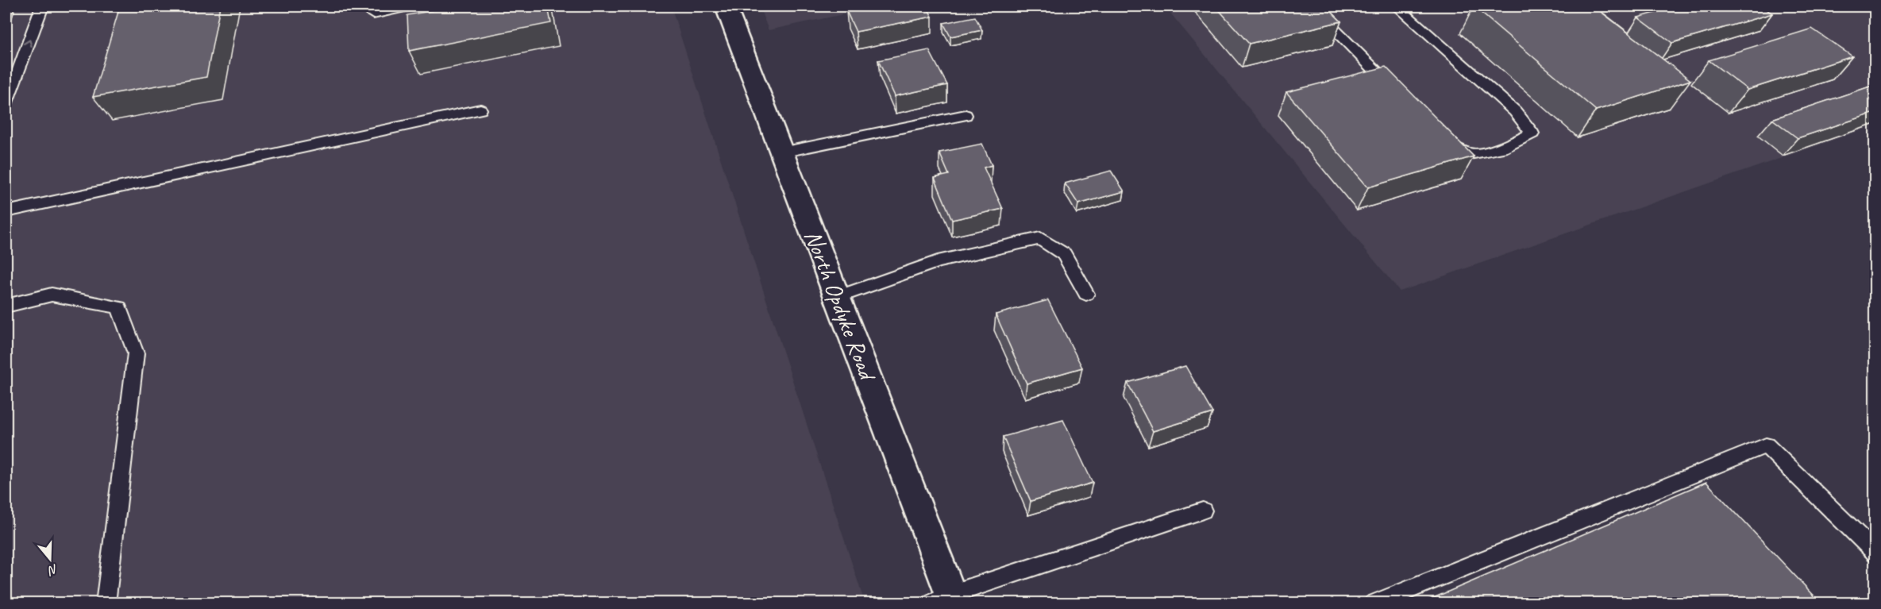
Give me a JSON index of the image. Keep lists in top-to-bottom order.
{
  "streets": {
    "main road": ["North Opdyke Road"]
  },
  "north": "bottom"
}
